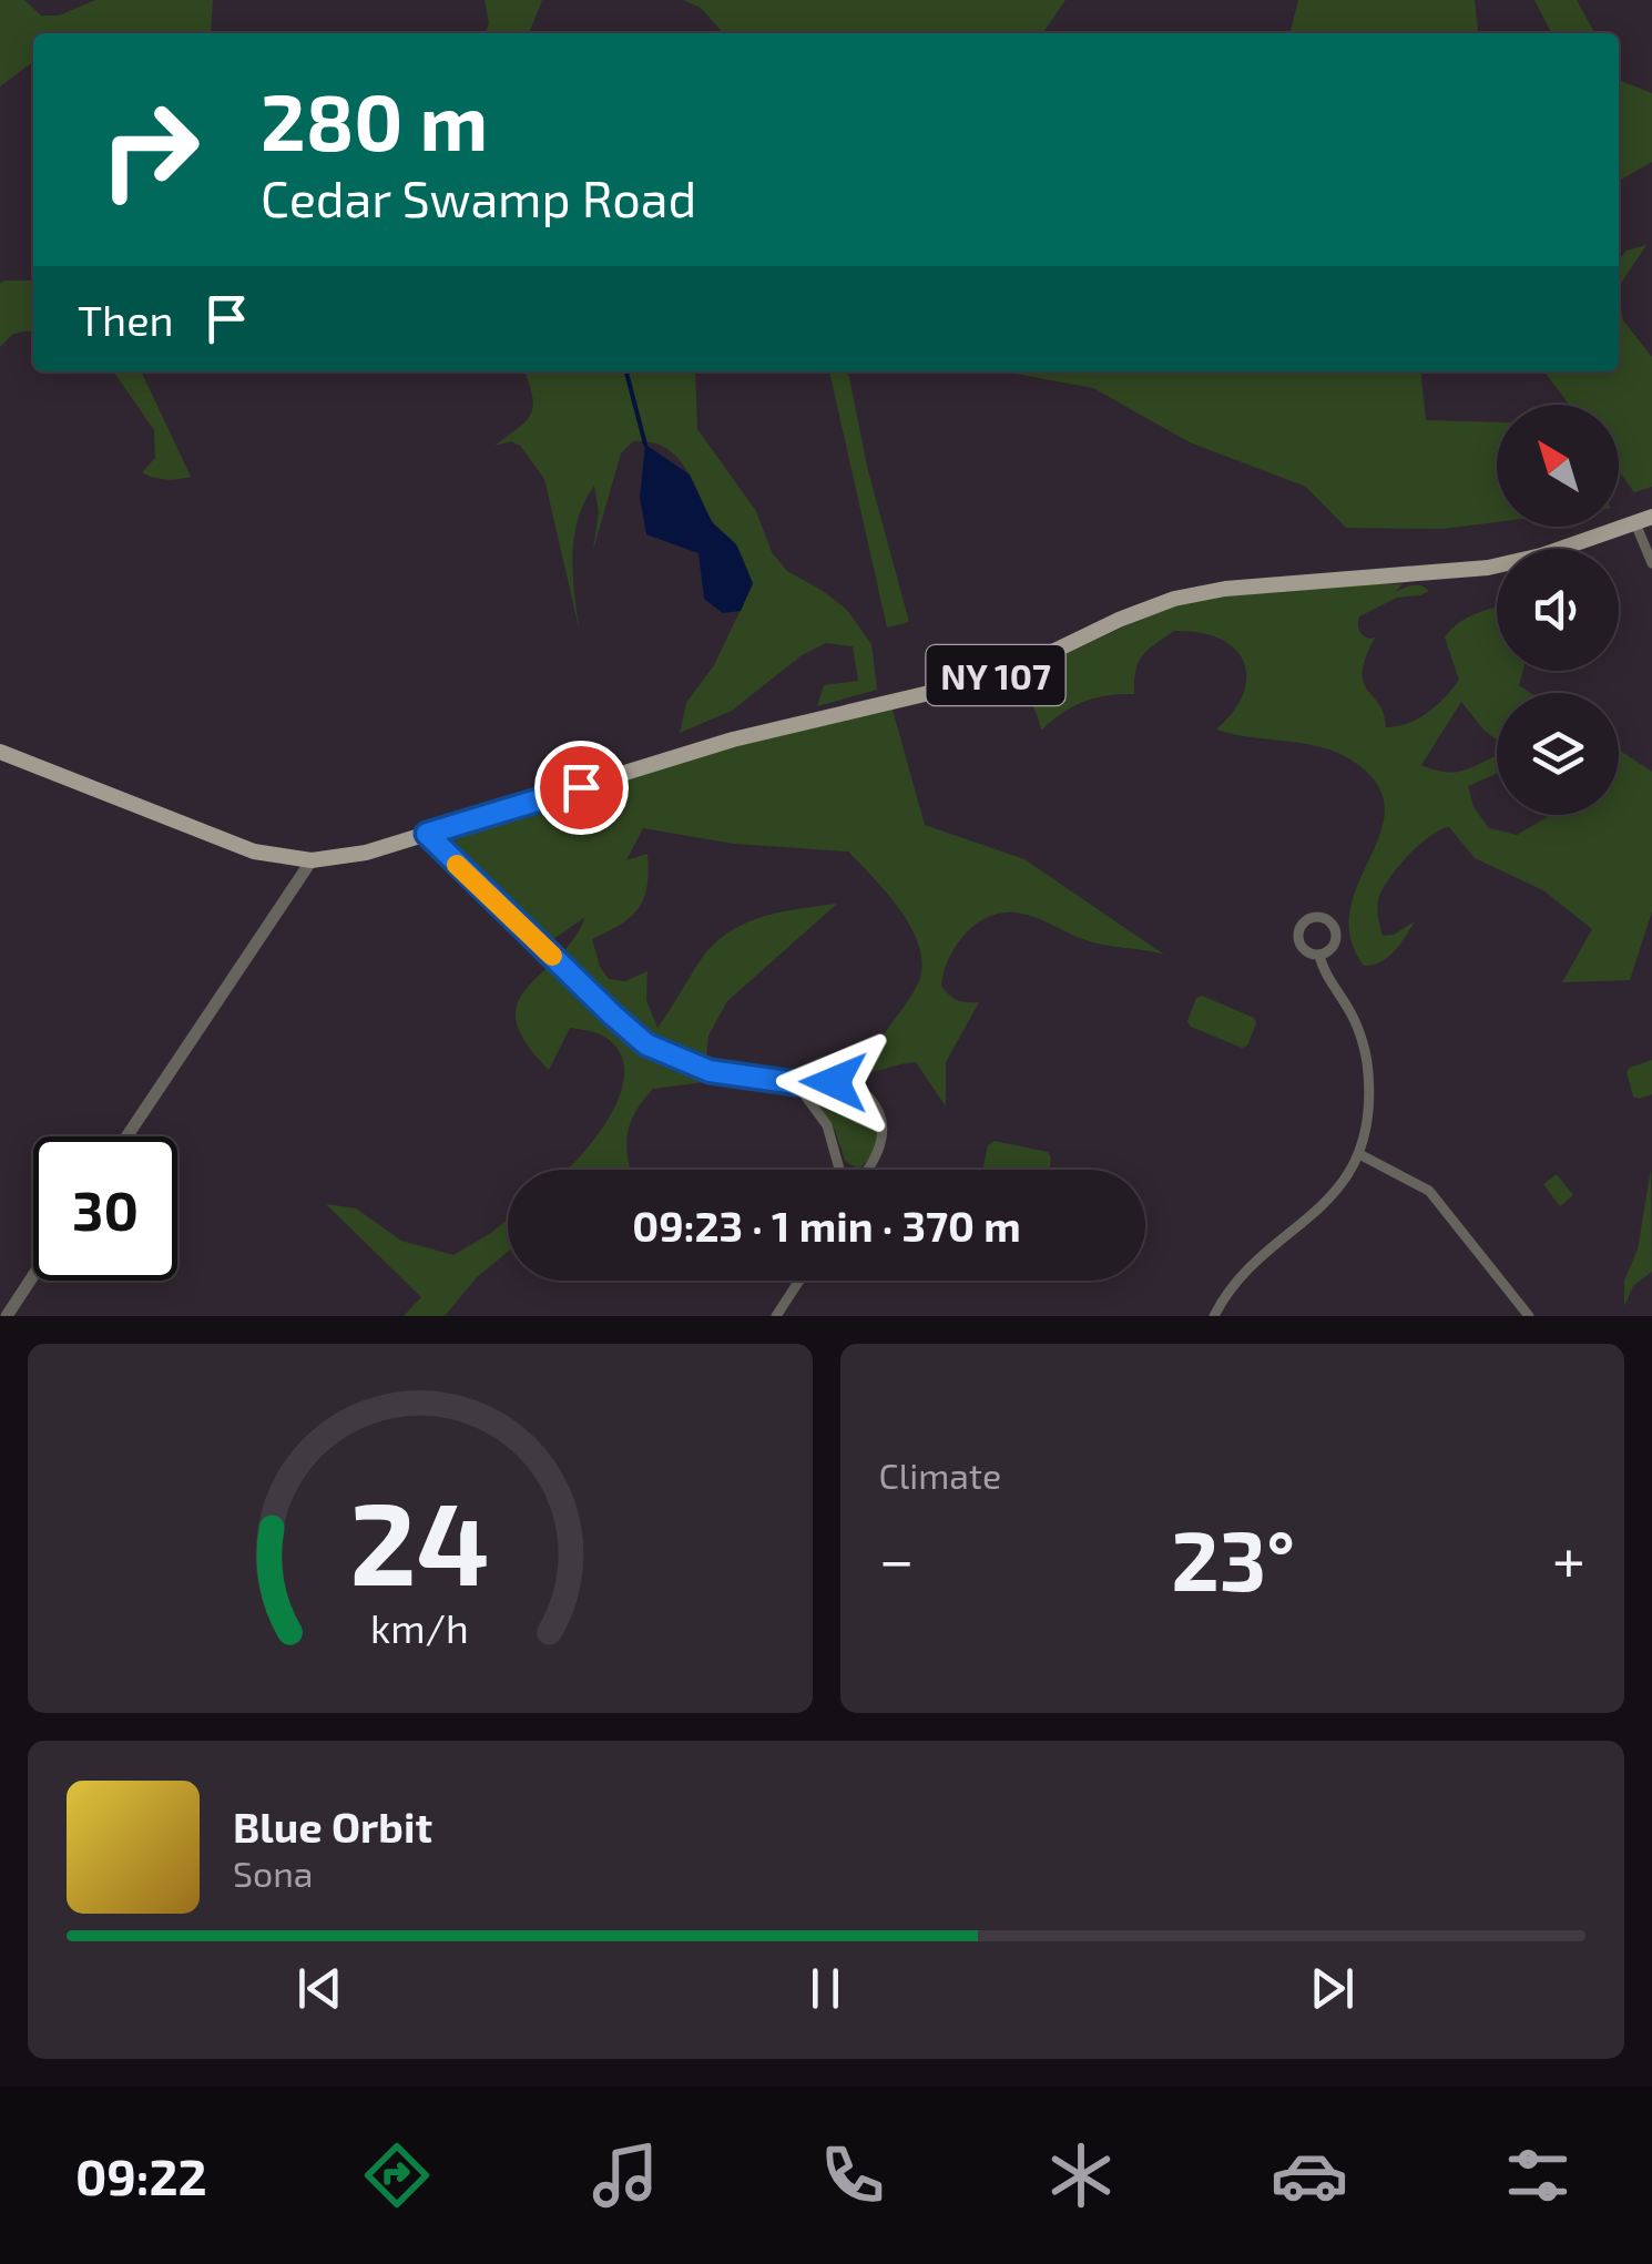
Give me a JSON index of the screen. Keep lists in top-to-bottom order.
{
  "streets": {
    "main road": ["NY 107"]
  },
  "north": "top left",
  "page": {
    "turn": ["280 m", "Cedar Swamp Road"],
    "then": "Then",
    "limit": "30",
    "trip": "09:23 · 1 min · 370 m",
    "tile": "Climate",
    "heat": ["−", "23°", "+"],
    "song": ["Blue Orbit", "Sona"],
    "tabs": "09:22",
    "gauge": ["24", "km/h"]
  }
}
